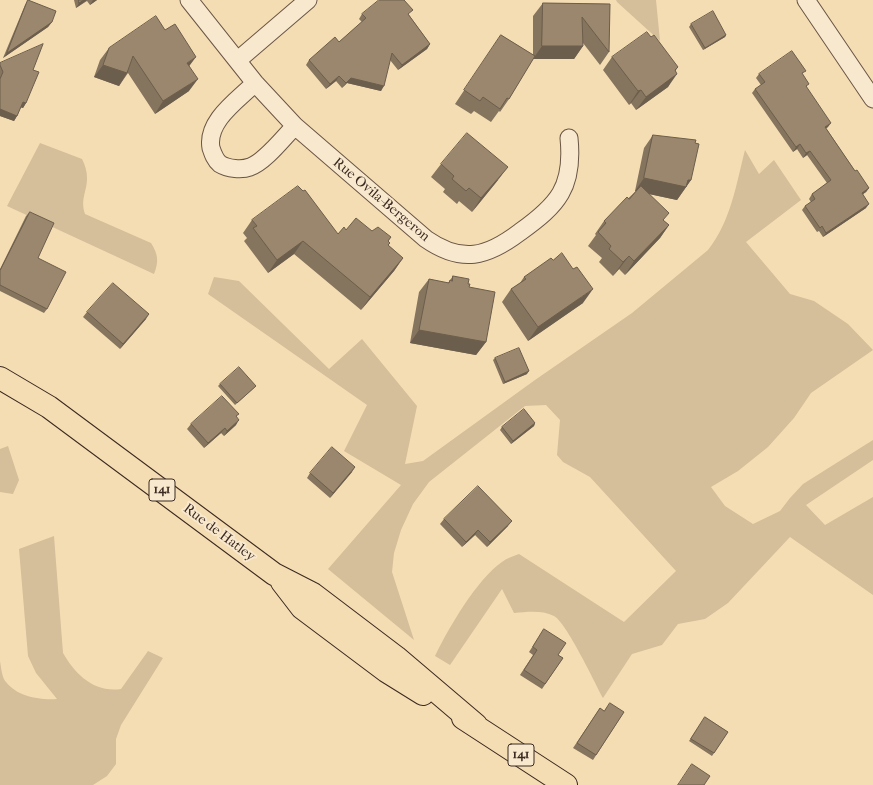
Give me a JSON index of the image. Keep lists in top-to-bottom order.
{
  "streets": {
    "main road": ["141", "Rue de Hatley"],
    "street": ["Rue Ovila-Bergeron"]
  }
}
